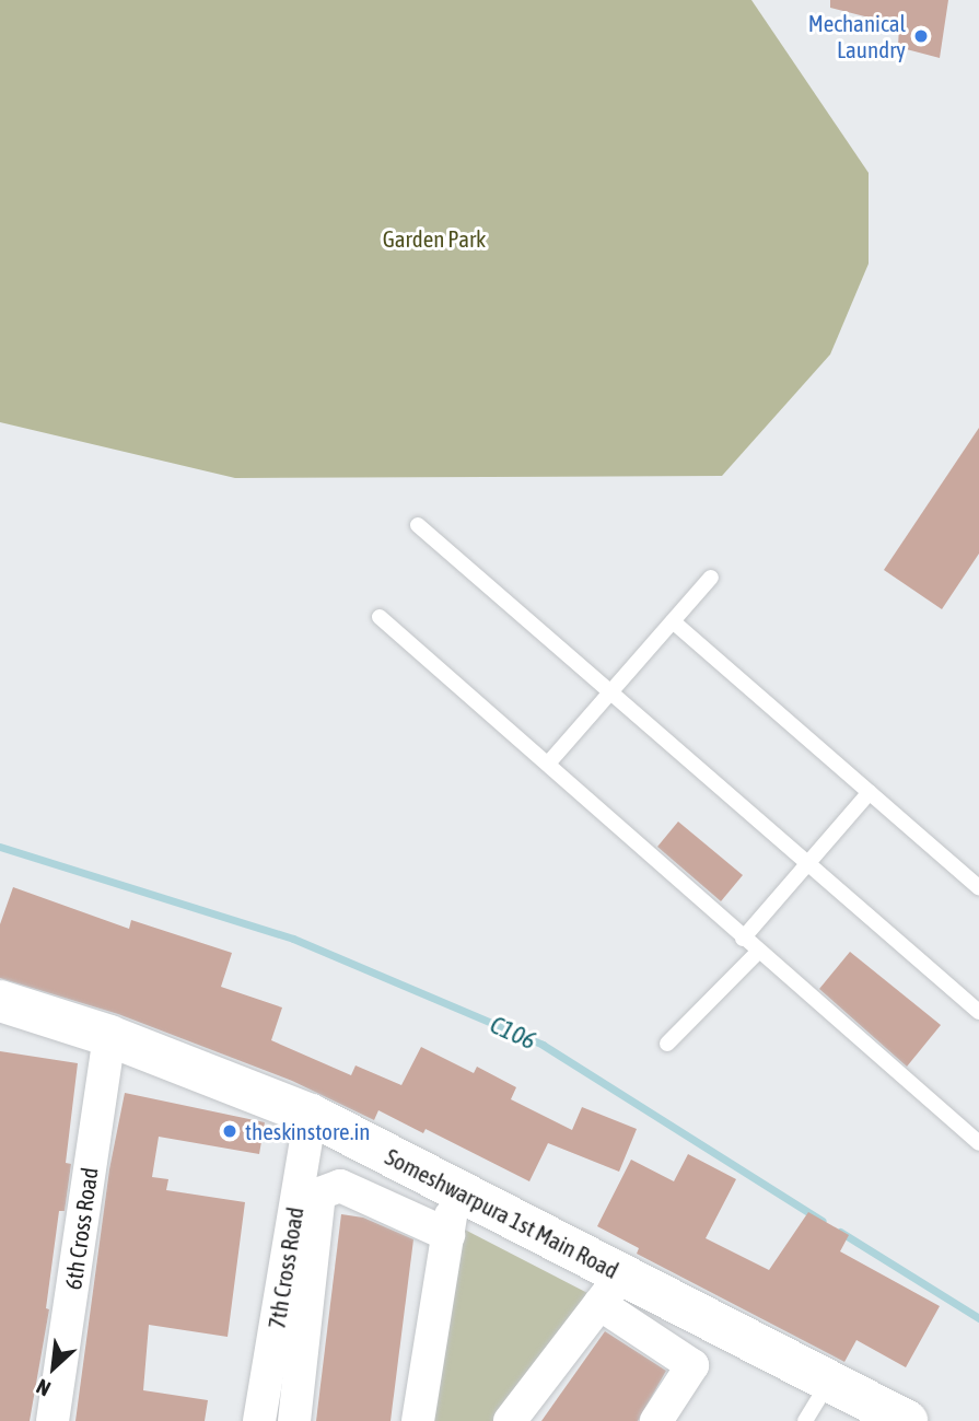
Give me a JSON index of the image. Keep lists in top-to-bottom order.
{
  "streets": {
    "street": ["Someshwarpura 1st Main Road", "6th Cross Road", "7th Cross Road"]
  },
  "crossings": [
    ["Someshwarpura 1st Main Road", "6th Cross Road"],
    ["Someshwarpura 1st Main Road", "7th Cross Road"]
  ],
  "water": ["C106"],
  "parks": ["Garden Park"],
  "places": ["Mechanical Laundry", "theskinstore.in"],
  "north": "bottom left"
}
